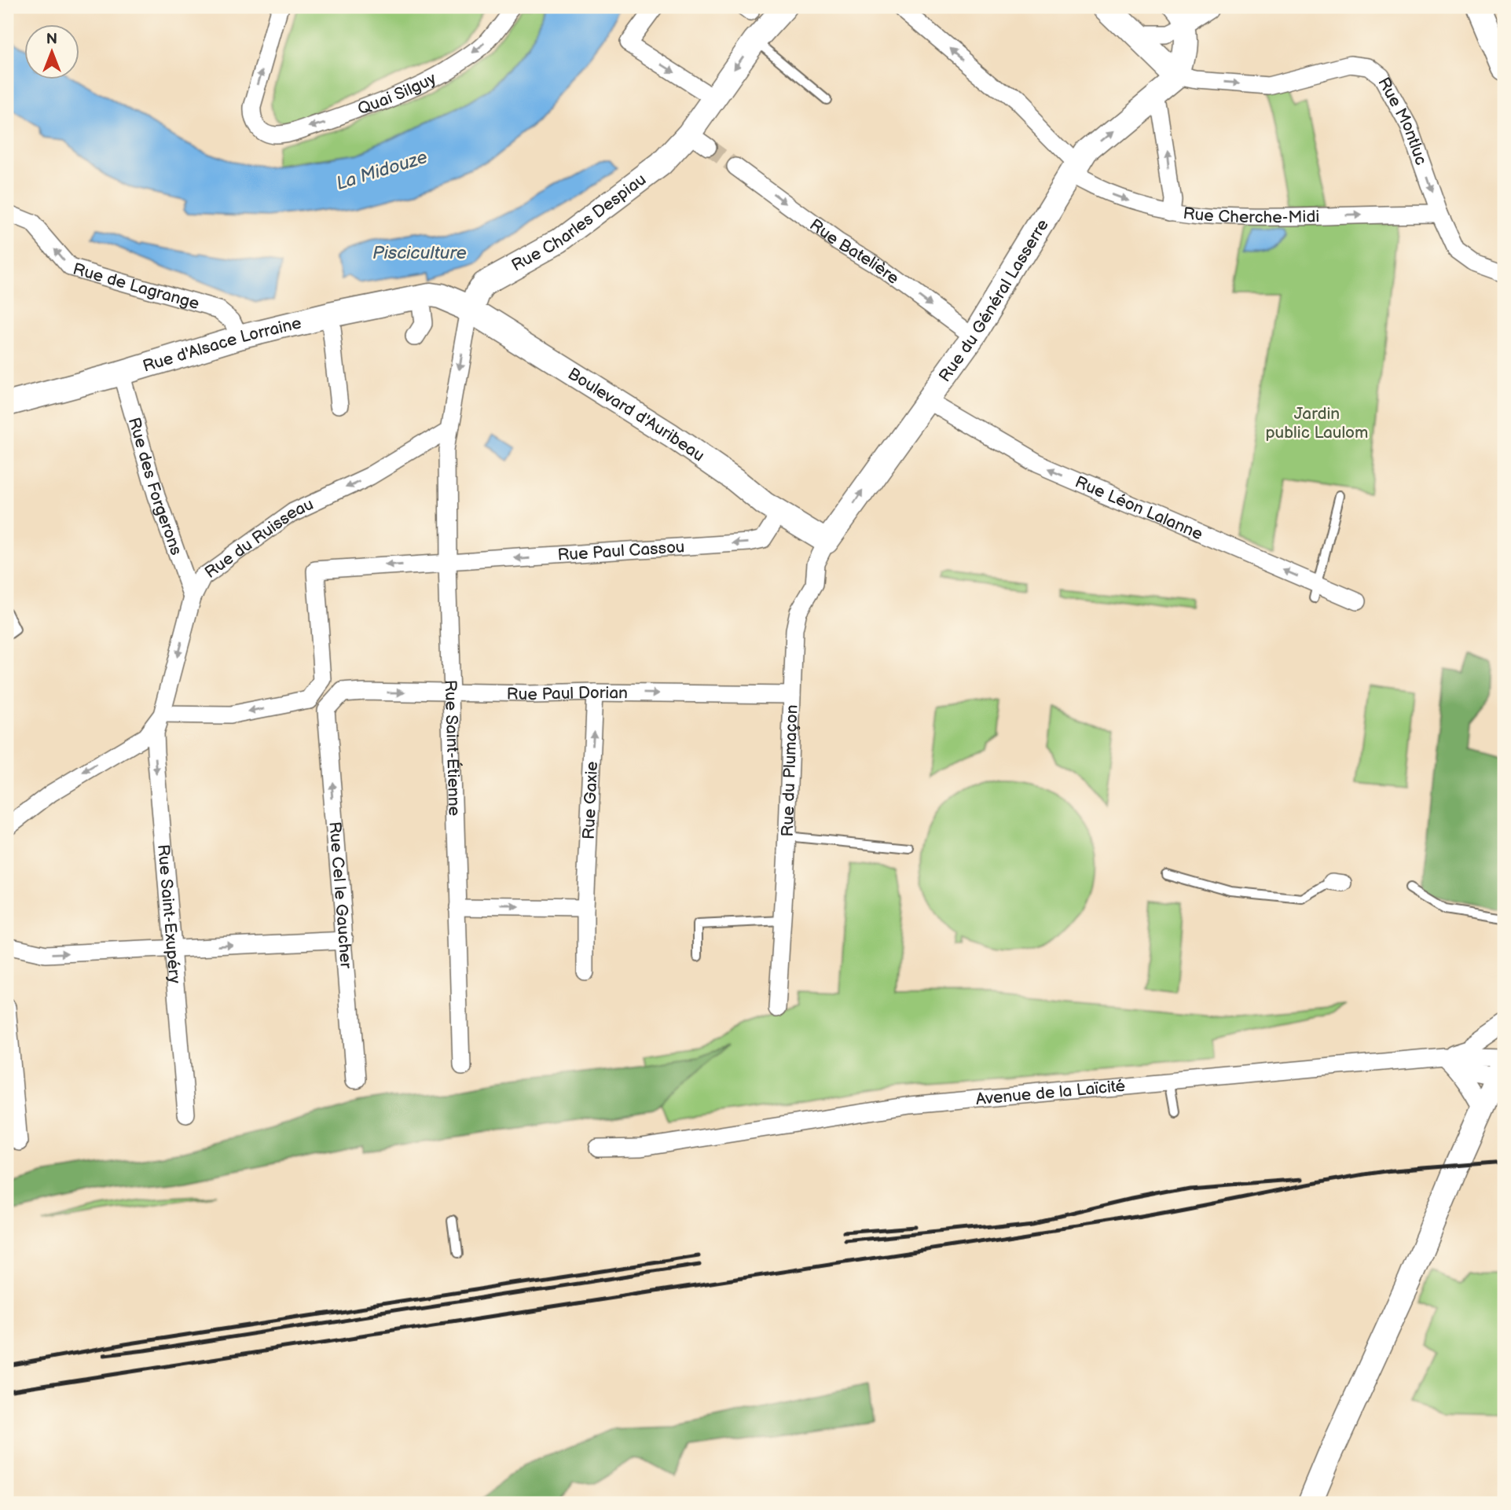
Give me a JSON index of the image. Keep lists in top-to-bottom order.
{
  "streets": {
    "main road": [
      "Rue Charles Despiau",
      "Rue du Général Lasserre",
      "Rue d'Alsace Lorraine",
      "Boulevard d'Auribeau"
    ],
    "street": [
      "Quai Silguy",
      "Rue Montluc",
      "Rue Cherche-Midi",
      "Rue Batelière",
      "Rue de Lagrange",
      "Rue des Forgerons",
      "Rue Léon Lalanne",
      "Rue du Ruisseau",
      "Rue Paul Cassou",
      "Rue Paul Dorian",
      "Rue Saint-Étienne",
      "Rue du Plumaçon",
      "Rue Gaxie",
      "Rue Cel le Gaucher",
      "Rue Saint-Exupéry",
      "Avenue de la Laïcité"
    ]
  },
  "crossings": [
    ["Rue Montluc", "Rue Cherche-Midi"],
    ["Rue Montluc", "Rue du Général Lasserre"],
    ["Rue Cherche-Midi", "Rue du Général Lasserre"],
    ["Rue Charles Despiau", "Boulevard d'Auribeau"],
    ["Rue Batelière", "Rue du Général Lasserre"],
    ["Rue de Lagrange", "Rue d'Alsace Lorraine"],
    ["Rue du Général Lasserre", "Boulevard d'Auribeau"],
    ["Rue du Général Lasserre", "Rue Léon Lalanne"],
    ["Rue du Général Lasserre", "Rue du Plumaçon"],
    ["Rue d'Alsace Lorraine", "Boulevard d'Auribeau"],
    ["Rue d'Alsace Lorraine", "Rue des Forgerons"],
    ["Boulevard d'Auribeau", "Rue Paul Cassou"],
    ["Boulevard d'Auribeau", "Rue du Plumaçon"],
    ["Rue des Forgerons", "Rue du Ruisseau"],
    ["Rue du Ruisseau", "Rue Saint-Étienne"],
    ["Rue du Ruisseau", "Rue Saint-Exupéry"],
    ["Rue Paul Cassou", "Rue Saint-Étienne"],
    ["Rue Paul Dorian", "Rue Saint-Étienne"],
    ["Rue Paul Dorian", "Rue du Plumaçon"],
    ["Rue Paul Dorian", "Rue Gaxie"]
  ],
  "one_way": [
    "Rue Montluc",
    "Rue Batelière",
    "Rue de Lagrange",
    "Rue du Général Lasserre",
    "Rue Léon Lalanne",
    "Rue du Ruisseau",
    "Rue Paul Cassou",
    "Rue Paul Dorian",
    "Rue Gaxie",
    "Rue Cel le Gaucher",
    "Rue Saint-Exupéry"
  ],
  "water": ["La Midouze", "Pisciculture"],
  "parks": ["Jardin public Laulom"],
  "north": "top"
}
